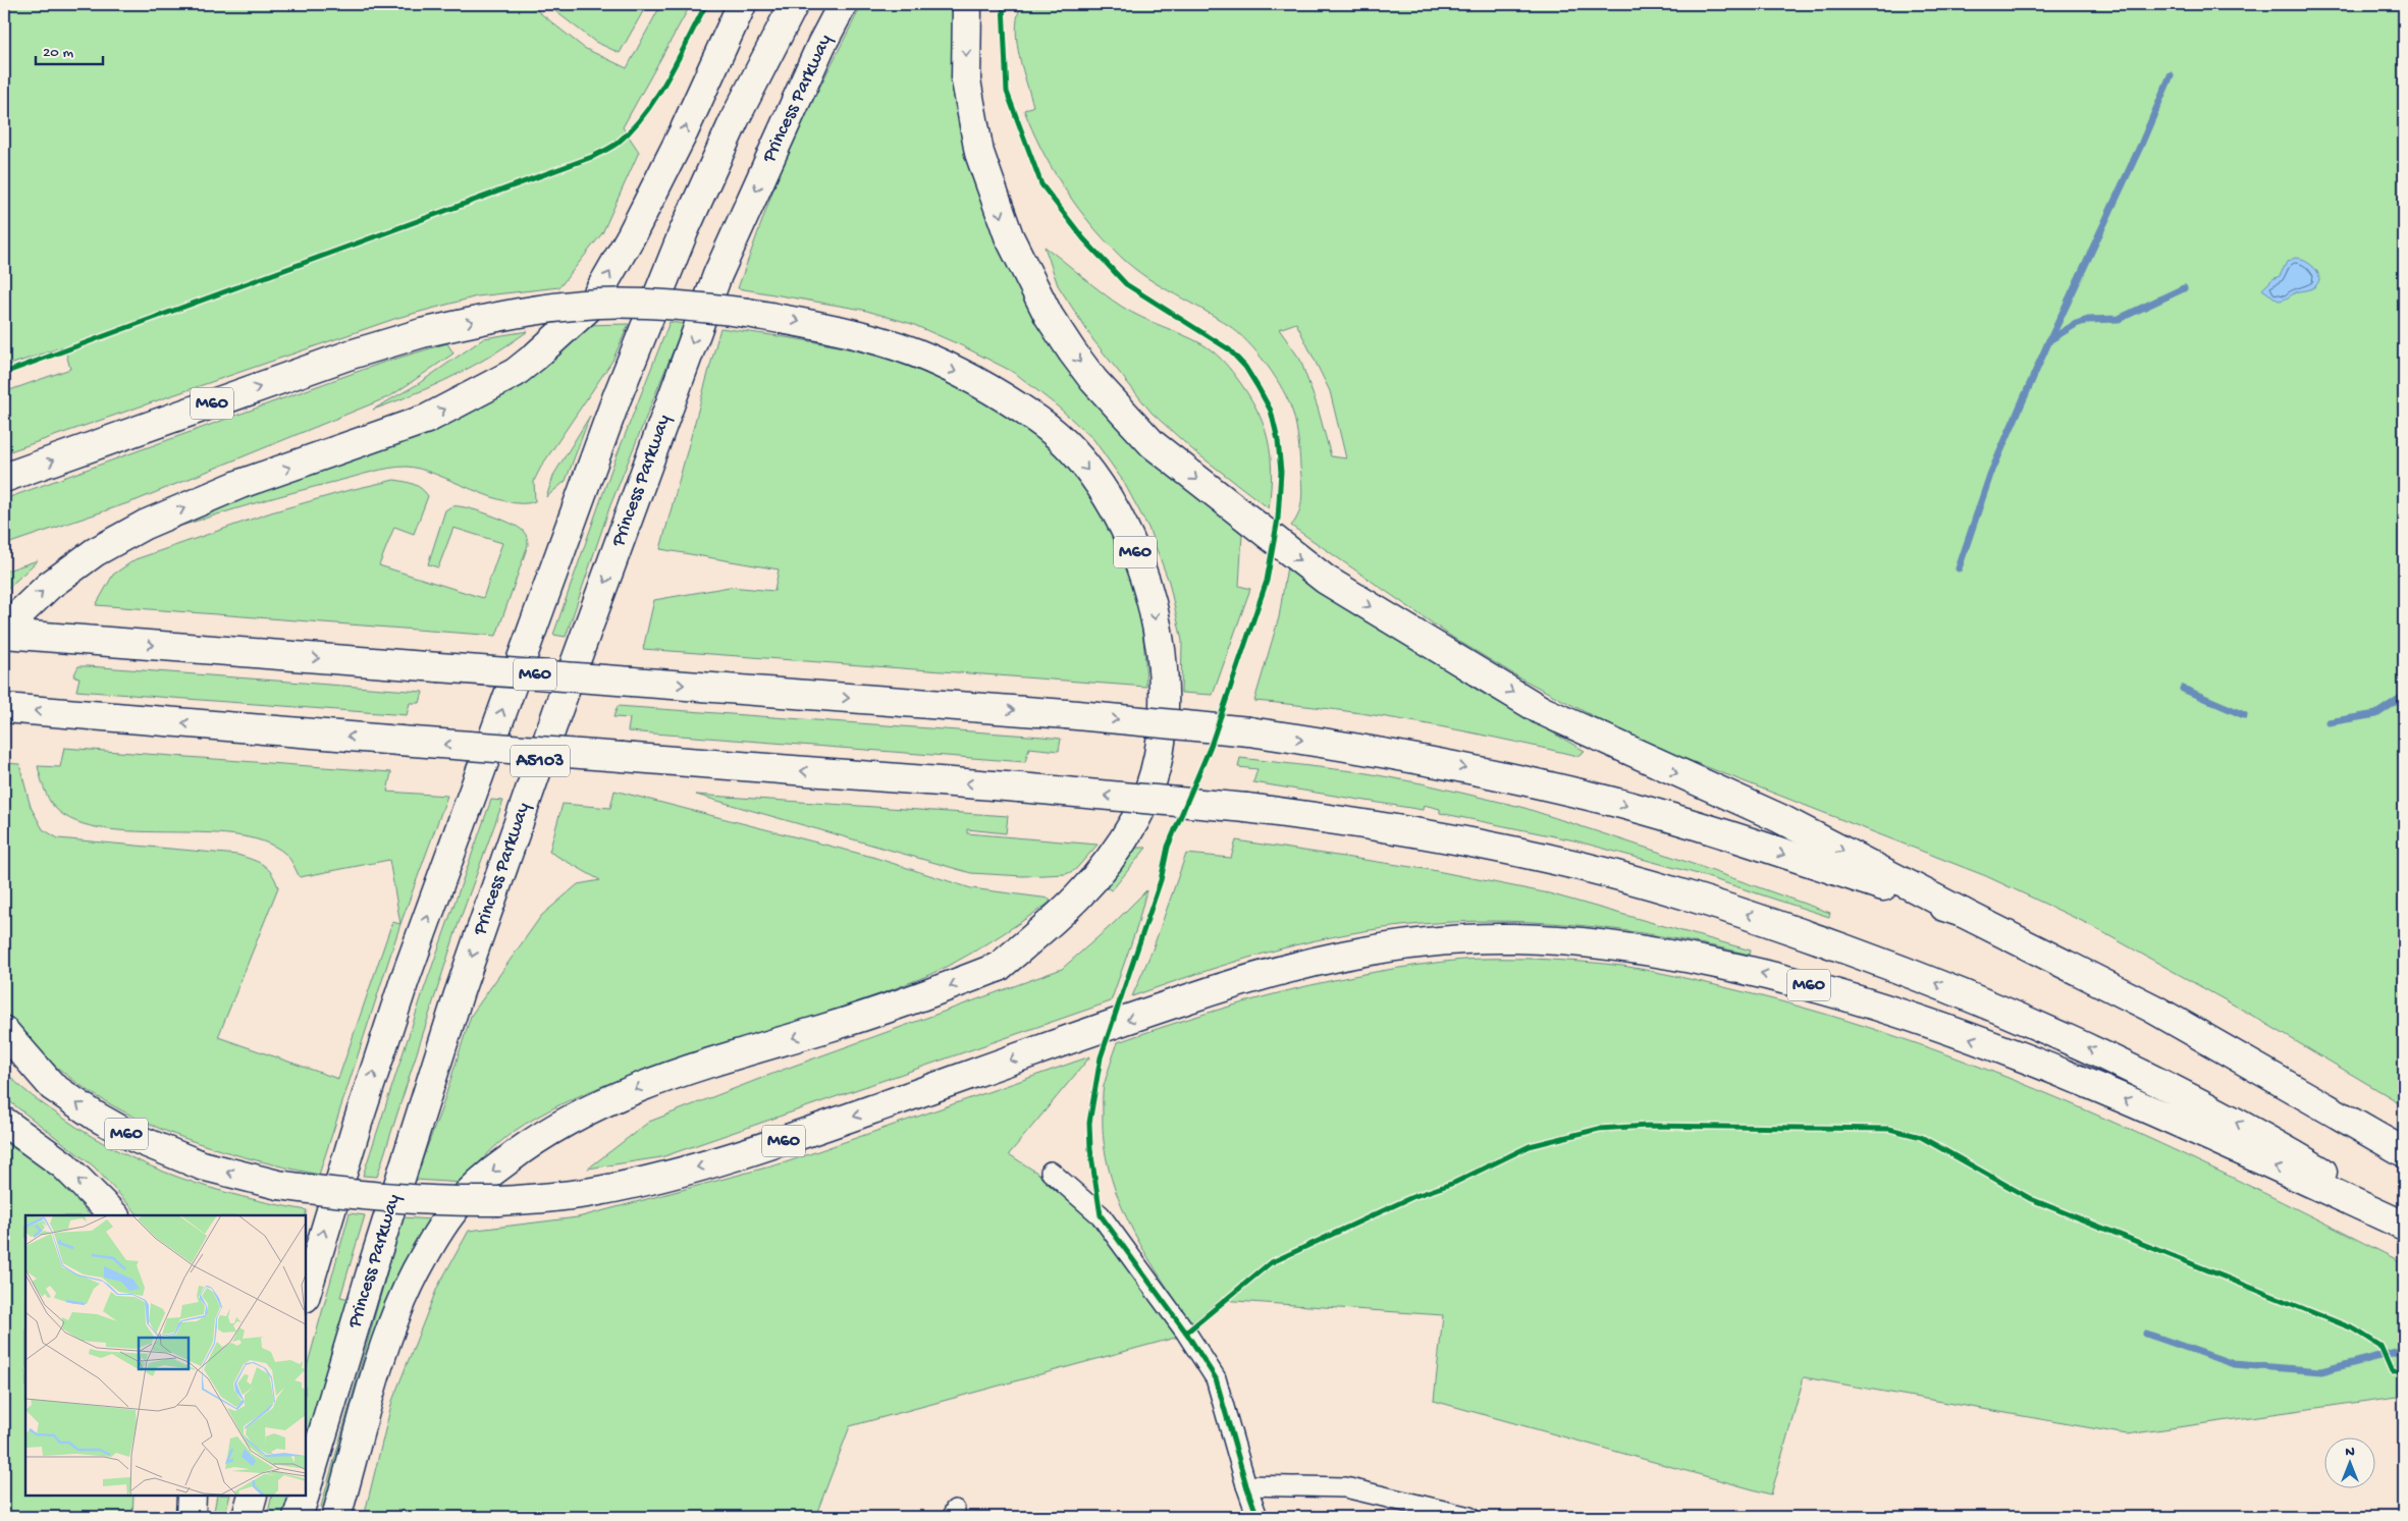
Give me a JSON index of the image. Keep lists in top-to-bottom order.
{
  "streets": {
    "highway": ["Princess Parkway", "M60", "A5103"]
  },
  "scale_bar": "20 m",
  "north": "top"
}
